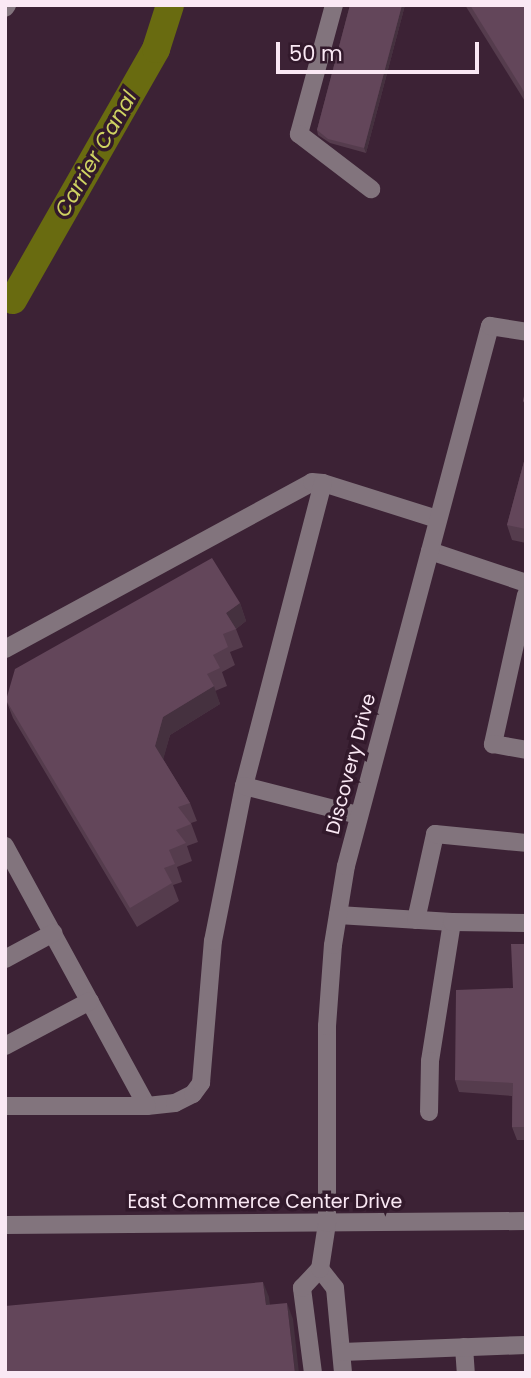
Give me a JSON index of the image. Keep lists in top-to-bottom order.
{
  "streets": {
    "street": ["Discovery Drive", "East Commerce Center Drive"]
  },
  "crossings": [
    ["Discovery Drive", "East Commerce Center Drive"]
  ],
  "water": ["Carrier Canal"],
  "scale_bar": "50 m"
}
